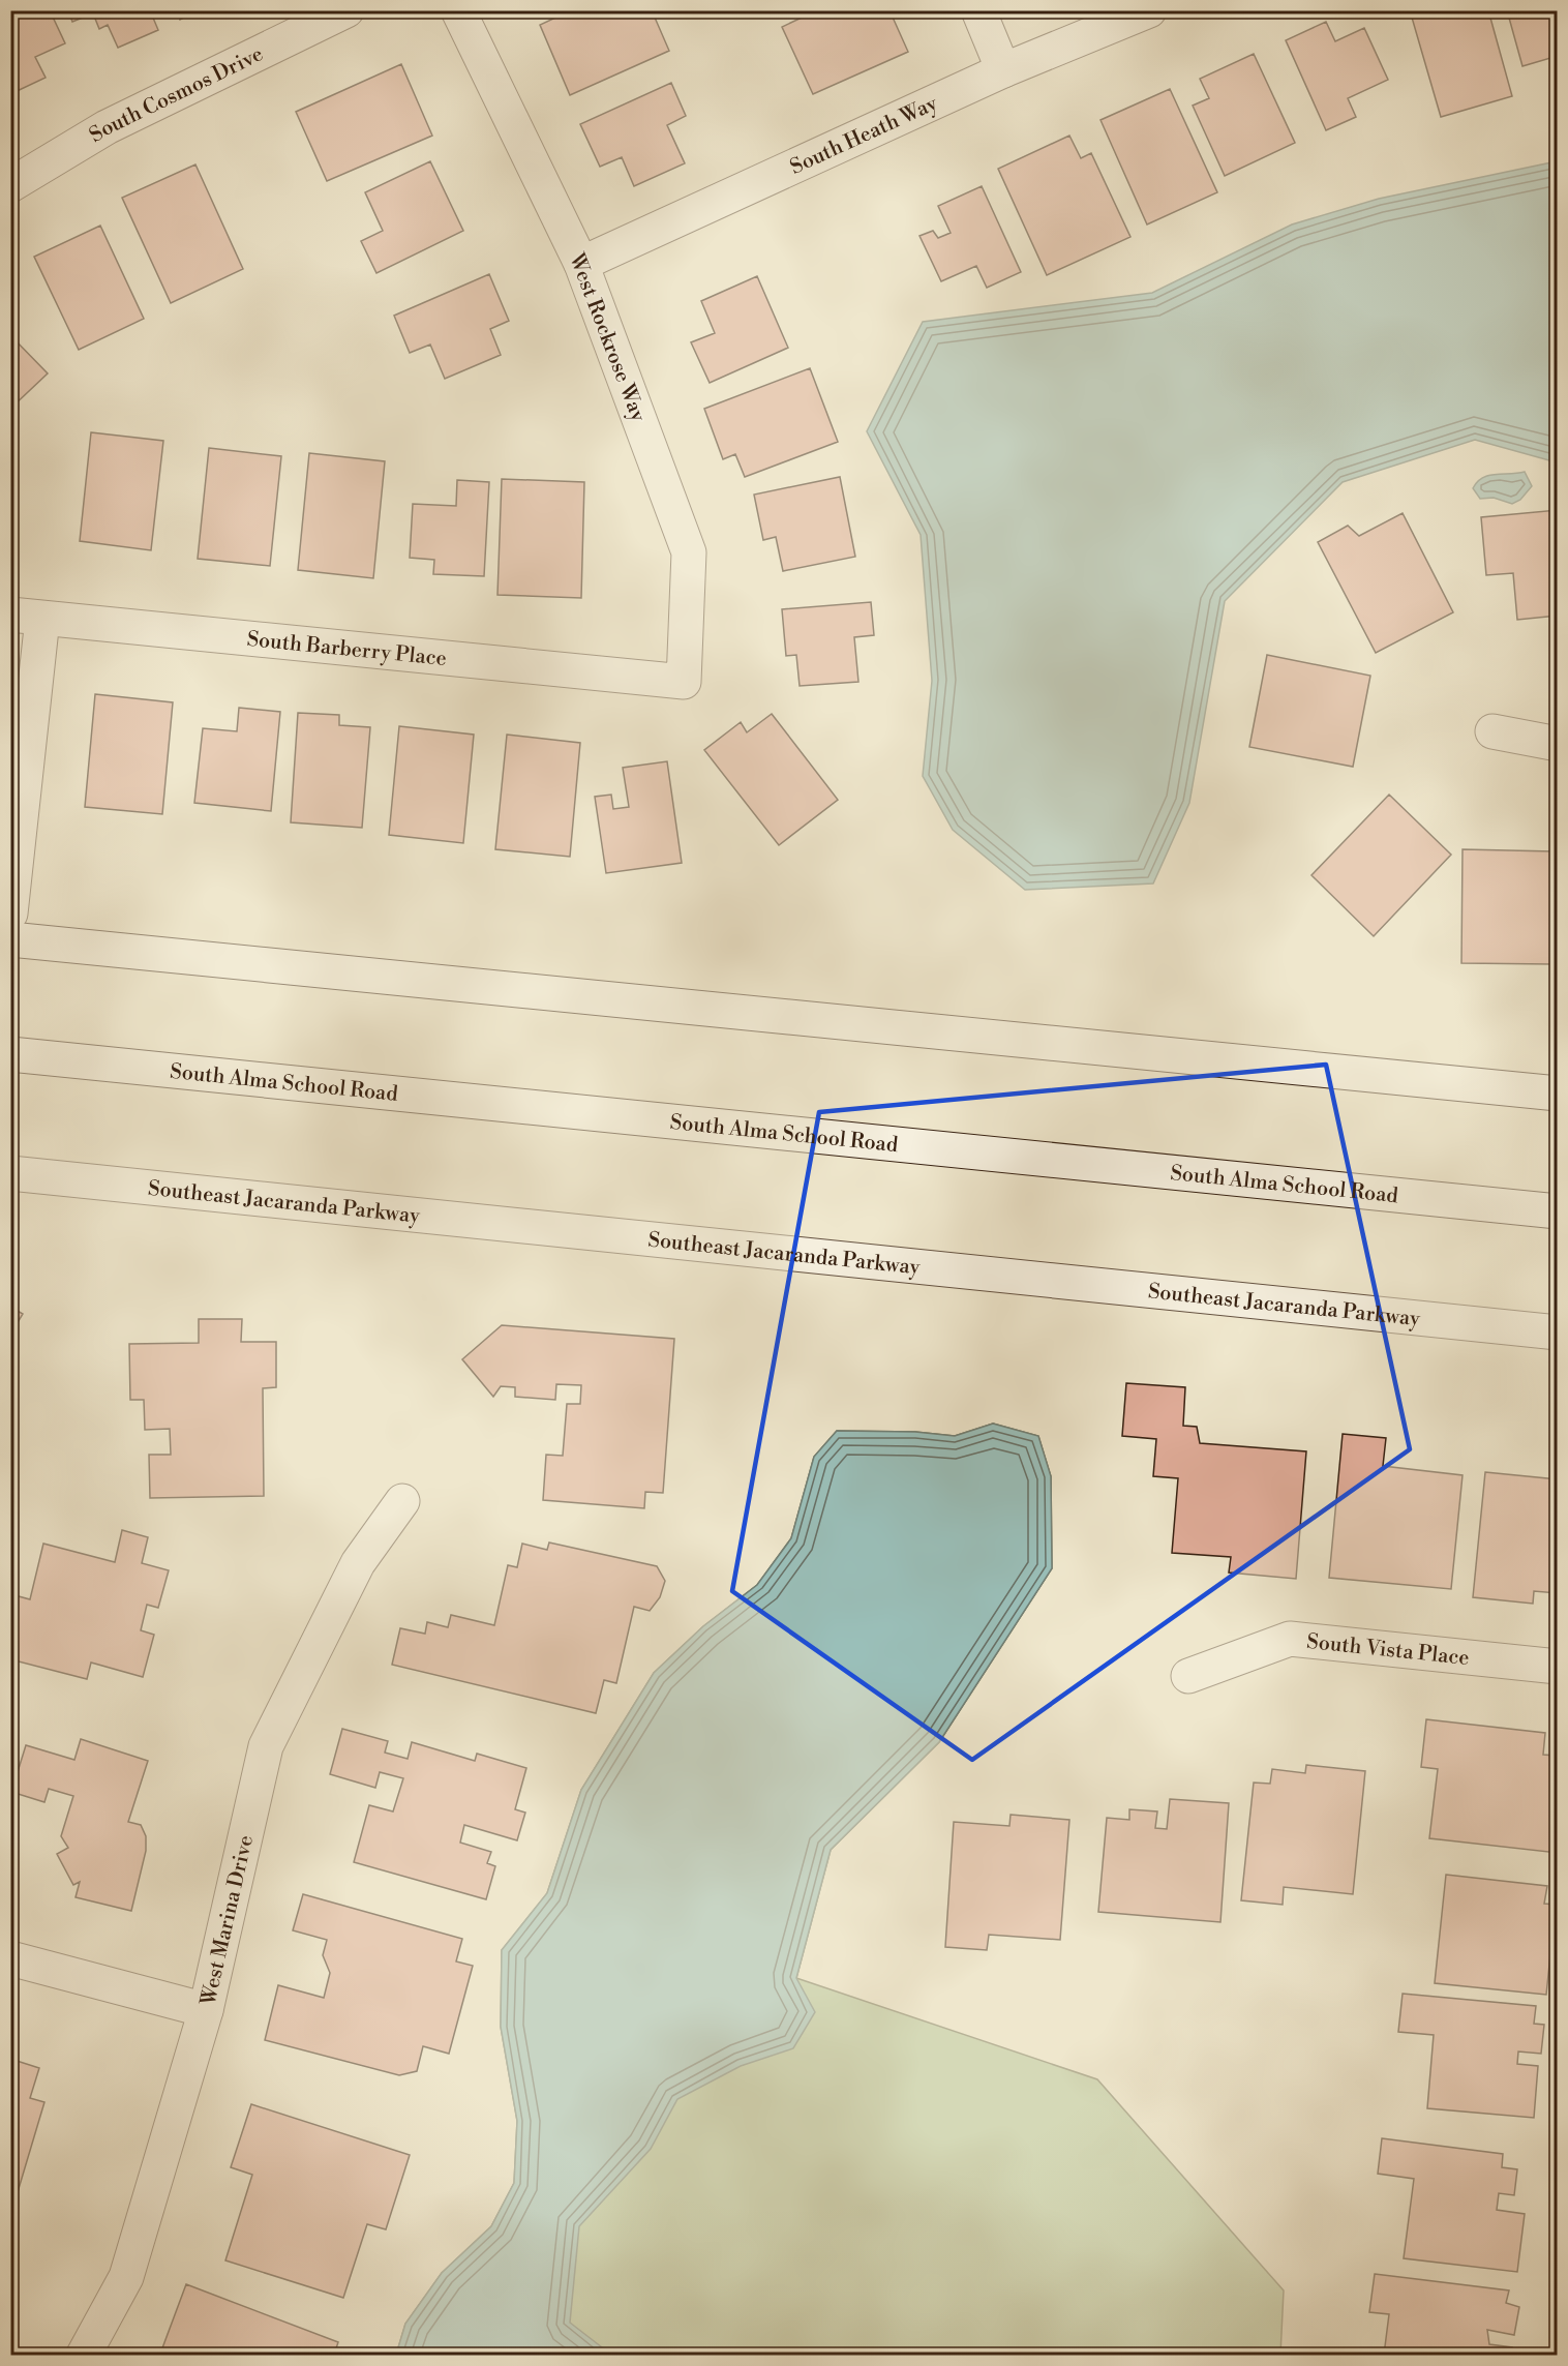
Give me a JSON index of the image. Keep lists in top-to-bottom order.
{
  "streets": {
    "street": [
      "South Cosmos Drive",
      "South Heath Way",
      "West Rockrose Way",
      "South Barberry Place",
      "South Alma School Road",
      "Southeast Jacaranda Parkway",
      "South Vista Place",
      "West Marina Drive"
    ]
  },
  "crossings": [
    ["South Heath Way", "West Rockrose Way"],
    ["West Rockrose Way", "South Barberry Place"]
  ]
}
